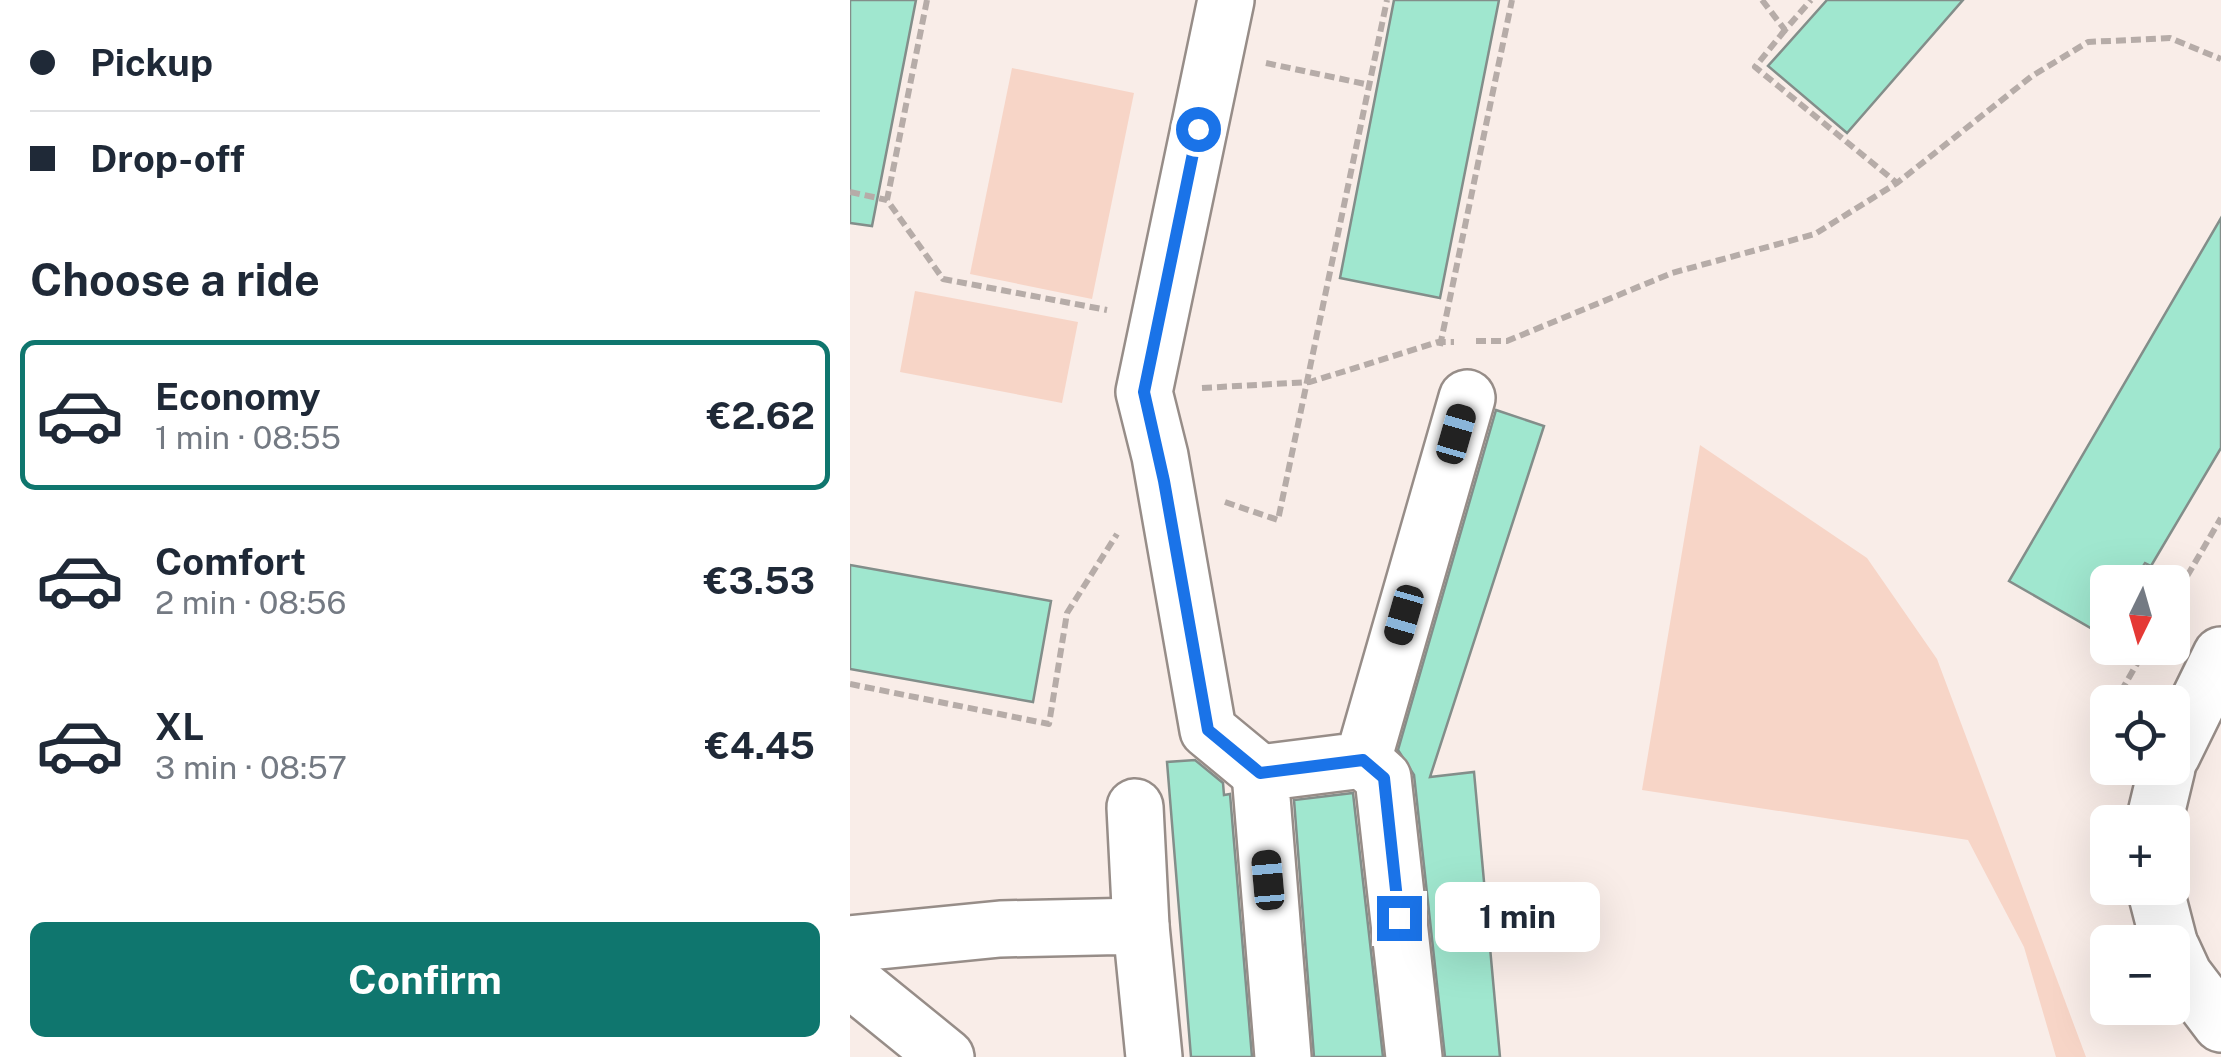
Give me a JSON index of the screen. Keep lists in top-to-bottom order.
{
  "north": "bottom",
  "page": {
    "banner": ["Pickup", "Drop-off"],
    "heading": "Choose a ride",
    "list": [
      {
        "name": "Economy",
        "note": "1 min · 08:55",
        "value": "€2.62"
      },
      {
        "name": "Comfort",
        "note": "2 min · 08:56",
        "value": "€3.53"
      },
      {
        "name": "XL",
        "note": "3 min · 08:57",
        "value": "€4.45"
      }
    ],
    "map_buttons": ["+", "−"],
    "bubble": "1 min",
    "buttons": "Confirm"
  }
}
